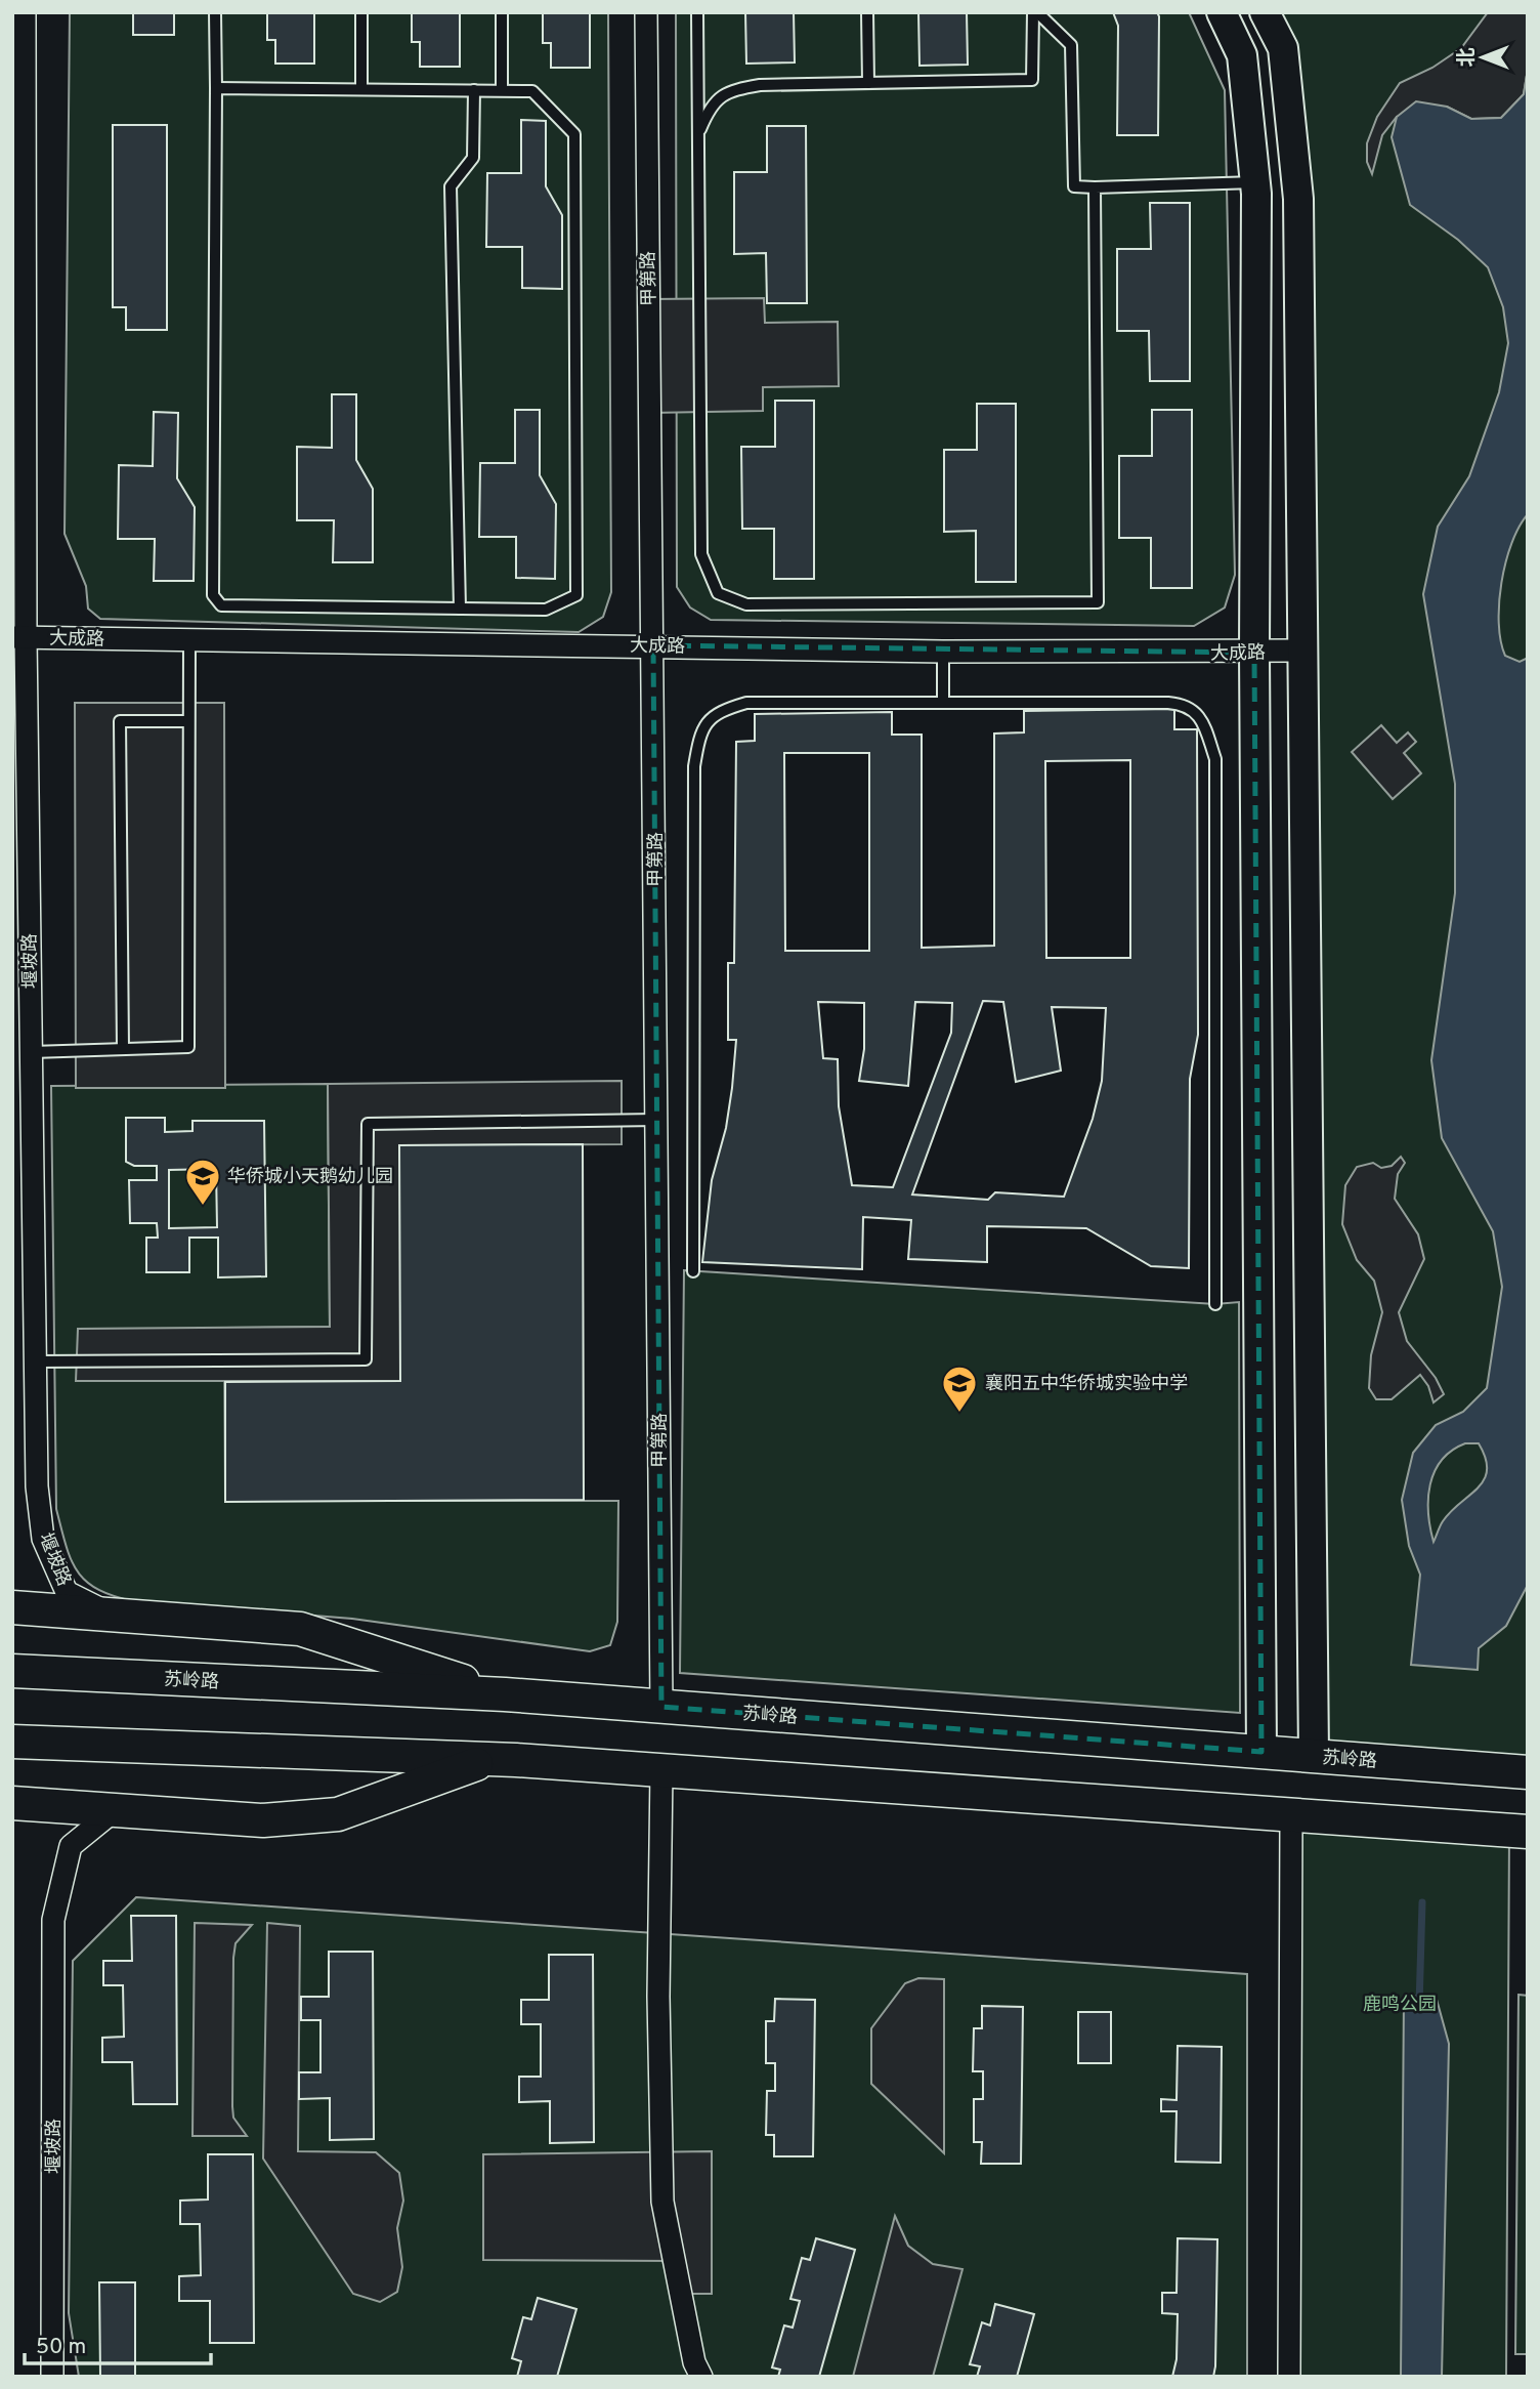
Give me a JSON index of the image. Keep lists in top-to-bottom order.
{
  "streets": {
    "main road": ["苏岭路"],
    "street": ["甲第路", "大成路", "堰坡路"]
  },
  "crossings": [
    ["甲第路", "大成路"],
    ["甲第路", "苏岭路"],
    ["大成路", "堰坡路"]
  ],
  "parks": ["鹿鸣公园"],
  "places": {
    "school or university": ["华侨城小天鹅幼儿园", "襄阳五中华侨城实验中学"]
  },
  "scale_bar": "50 m",
  "north": "left"
}
